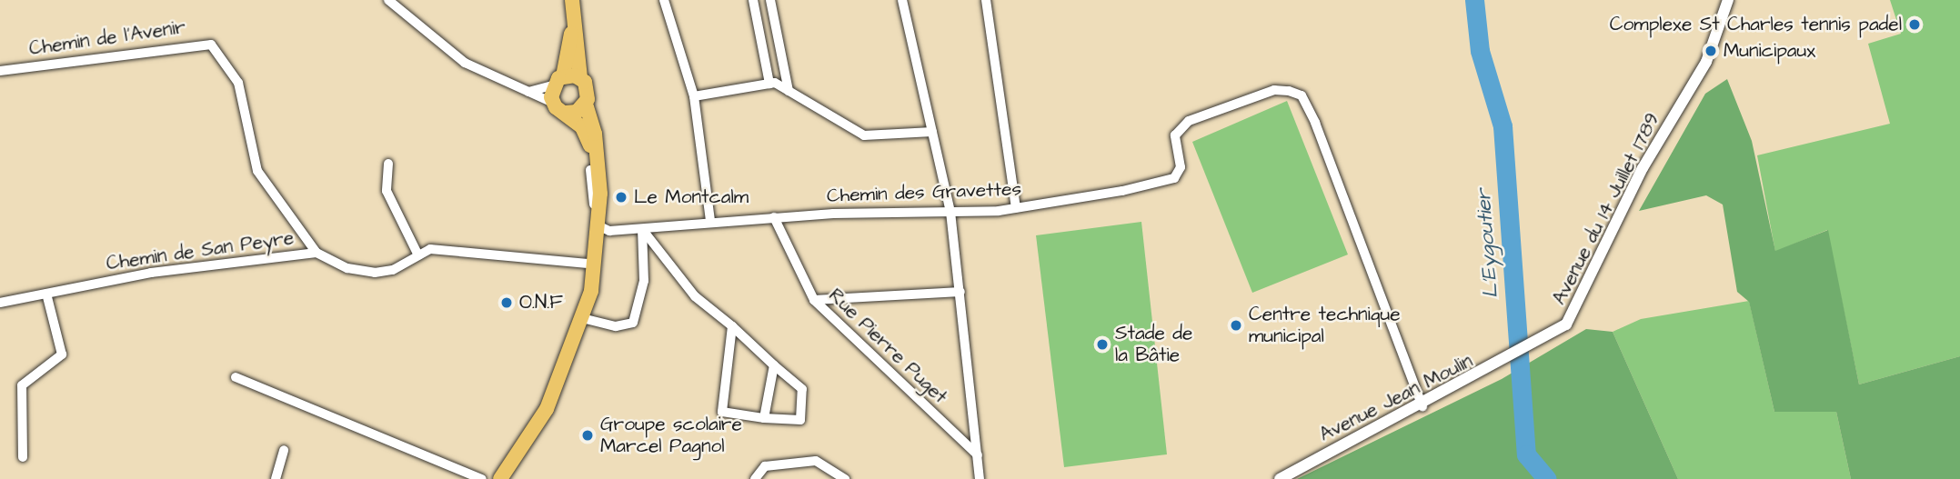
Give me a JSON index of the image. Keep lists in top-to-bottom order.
{
  "streets": {
    "street": [
      "Chemin de l'Avenir",
      "Chemin des Gravettes",
      "Avenue du 14 Juillet 1789",
      "Chemin de San Peyre",
      "Rue Pierre Puget",
      "Avenue Jean Moulin"
    ]
  },
  "crossings": [
    ["Chemin de l'Avenir", "Chemin de San Peyre"],
    ["Chemin des Gravettes", "Rue Pierre Puget"],
    ["Chemin des Gravettes", "Avenue Jean Moulin"],
    ["Avenue du 14 Juillet 1789", "Avenue Jean Moulin"]
  ],
  "water": ["L'Eygoutier"],
  "places": [
    "Complexe St Charles tennis padel",
    "Municipaux",
    "Le Montcalm",
    "O.N.F",
    "Centre technique municipal",
    "Stade de la Bâtie",
    "Groupe scolaire Marcel Pagnol"
  ]
}
